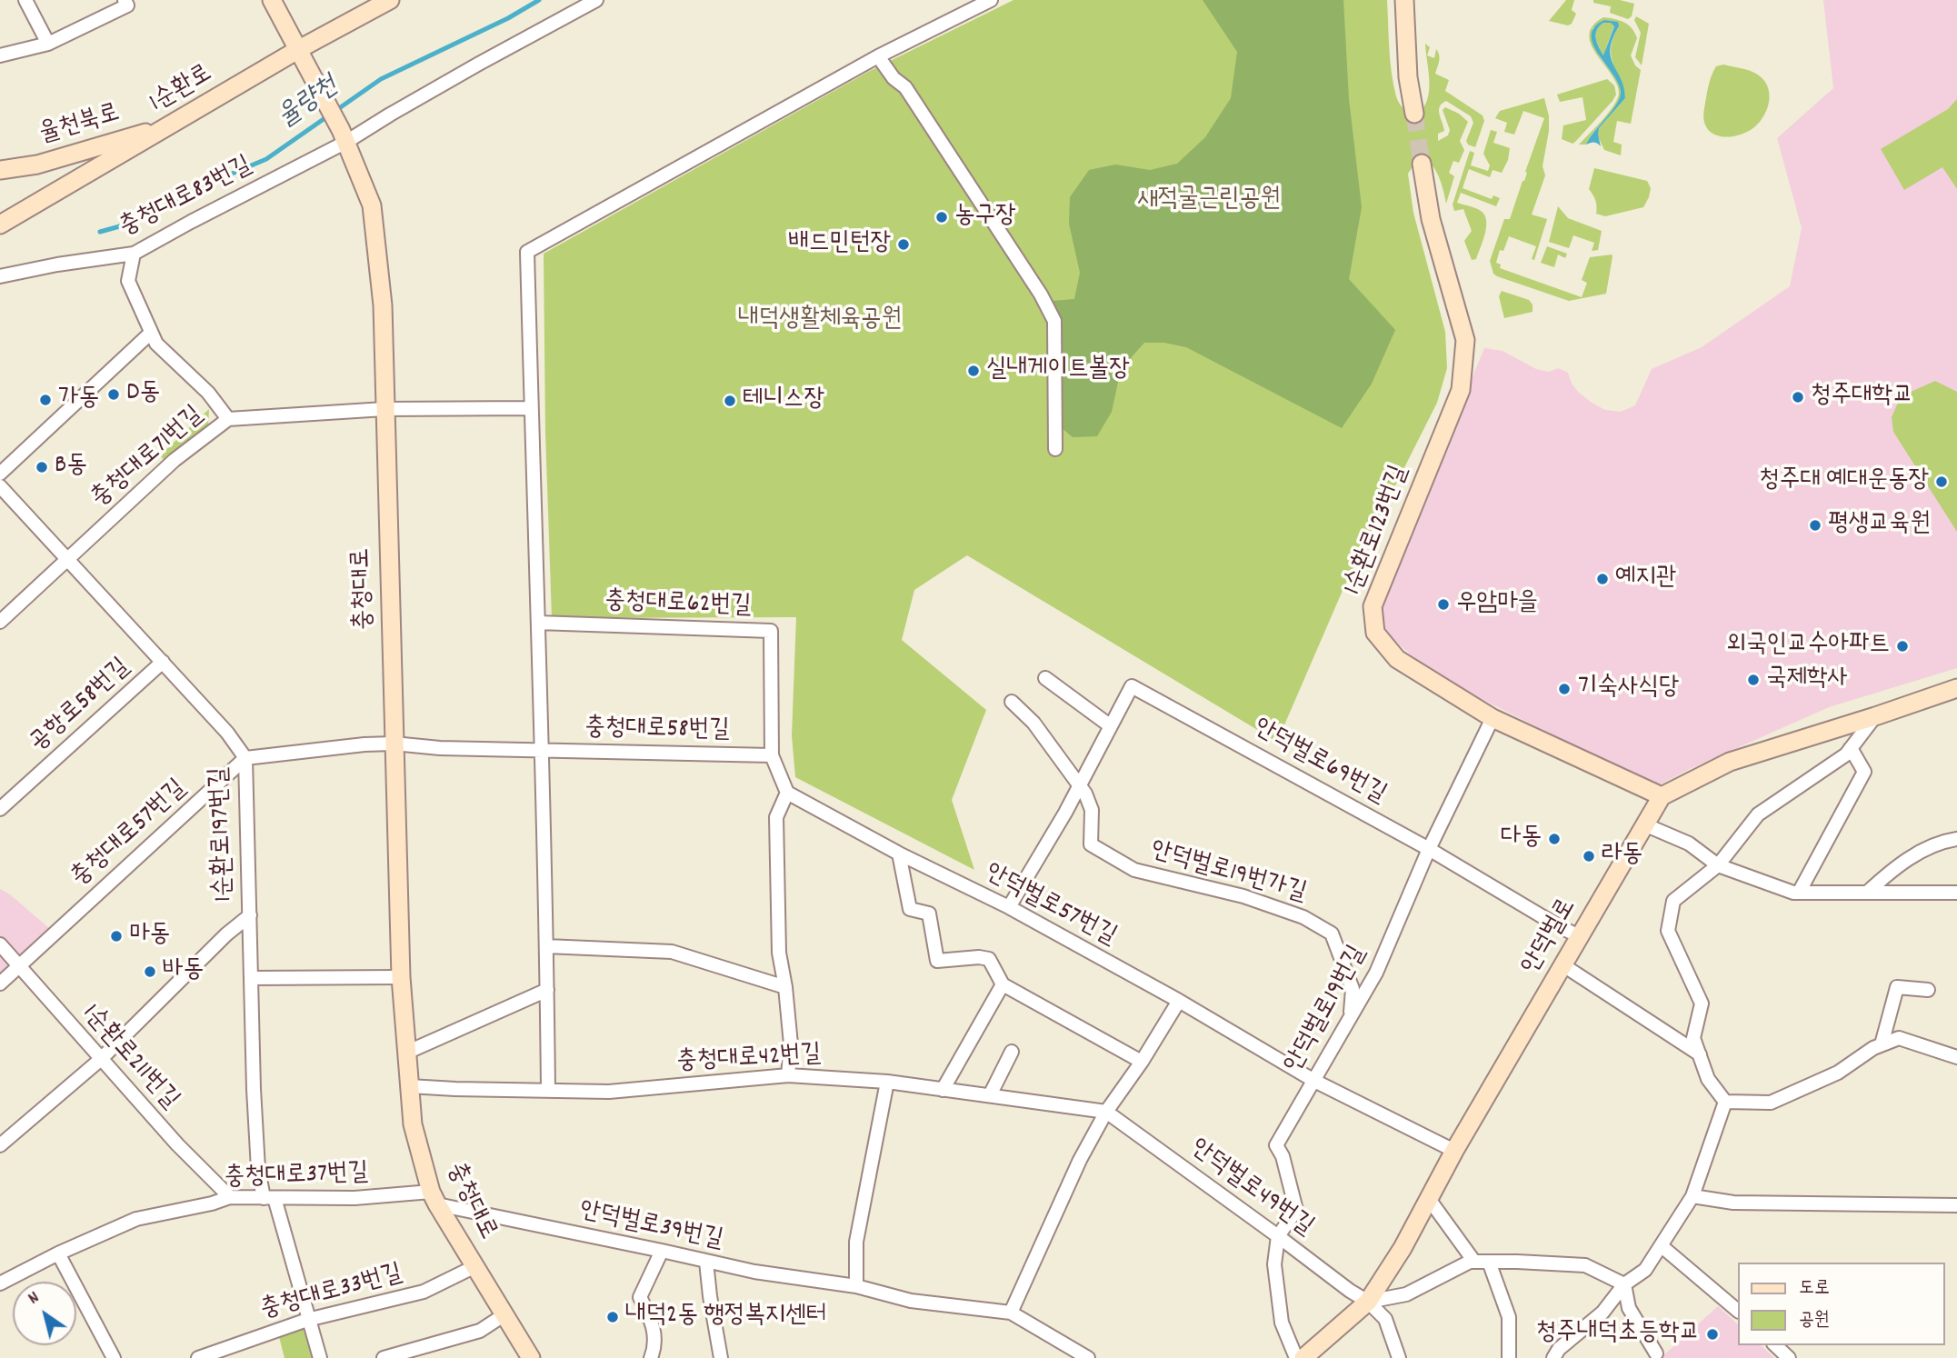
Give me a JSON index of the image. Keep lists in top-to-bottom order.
{
  "streets": {
    "street": [
      "1순환로",
      "율천북로",
      "충청대로83번길",
      "충청대로71번길",
      "1순환로123번길",
      "충청대로",
      "충청대로62번길",
      "공항로58번길",
      "충청대로58번길",
      "안덕벌로69번길",
      "충청대로57번길",
      "1순환로197번길",
      "안덕벌로19번가길",
      "안덕벌로57번길",
      "안덕벌로",
      "안덕벌로19번길",
      "1순환로211번길",
      "충청대로42번길",
      "충청대로37번길",
      "안덕벌로49번길",
      "안덕벌로39번길",
      "충청대로33번길"
    ]
  },
  "crossings": [
    ["1순환로", "율천북로"],
    ["1순환로", "충청대로"],
    ["충청대로83번길", "충청대로"],
    ["충청대로71번길", "충청대로"],
    ["충청대로71번길", "1순환로197번길"],
    ["1순환로123번길", "안덕벌로"],
    ["1순환로123번길", "안덕벌로19번길"],
    ["충청대로", "충청대로58번길"],
    ["충청대로", "충청대로42번길"],
    ["충청대로", "충청대로37번길"],
    ["충청대로", "안덕벌로39번길"],
    ["충청대로", "충청대로33번길"],
    ["충청대로62번길", "충청대로58번길"],
    ["충청대로62번길", "안덕벌로57번길"],
    ["공항로58번길", "1순환로197번길"],
    ["안덕벌로69번길", "안덕벌로19번가길"],
    ["안덕벌로69번길", "안덕벌로57번길"],
    ["안덕벌로69번길", "안덕벌로"],
    ["안덕벌로69번길", "안덕벌로19번길"],
    ["충청대로57번길", "1순환로197번길"],
    ["충청대로57번길", "1순환로211번길"],
    ["1순환로197번길", "충청대로37번길"],
    ["1순환로197번길", "충청대로33번길"],
    ["안덕벌로19번가길", "안덕벌로19번길"],
    ["안덕벌로57번길", "안덕벌로"],
    ["안덕벌로57번길", "안덕벌로19번길"],
    ["안덕벌로", "안덕벌로49번길"],
    ["안덕벌로19번길", "안덕벌로49번길"],
    ["1순환로211번길", "충청대로37번길"],
    ["충청대로42번길", "안덕벌로49번길"],
    ["충청대로37번길", "안덕벌로39번길"]
  ],
  "water": ["율량천"],
  "parks": ["새적굴근린공원", "내덕생활체육공원"],
  "places": [
    "농구장",
    "배드민턴장",
    "실내게이트볼장",
    "D동",
    "청주대학교",
    "가동",
    "테니스장",
    "B동",
    "청주대 예대운동장",
    "평생교육원",
    "예지관",
    "우암마을",
    "외국인교수아파트",
    "국제학사",
    "기숙사식당",
    "다동",
    "라동",
    "마동",
    "바동",
    "내덕2동 행정복지센터",
    "청주내덕초등학교"
  ],
  "legend": ["도로", "공원"],
  "north": "top left"
}
